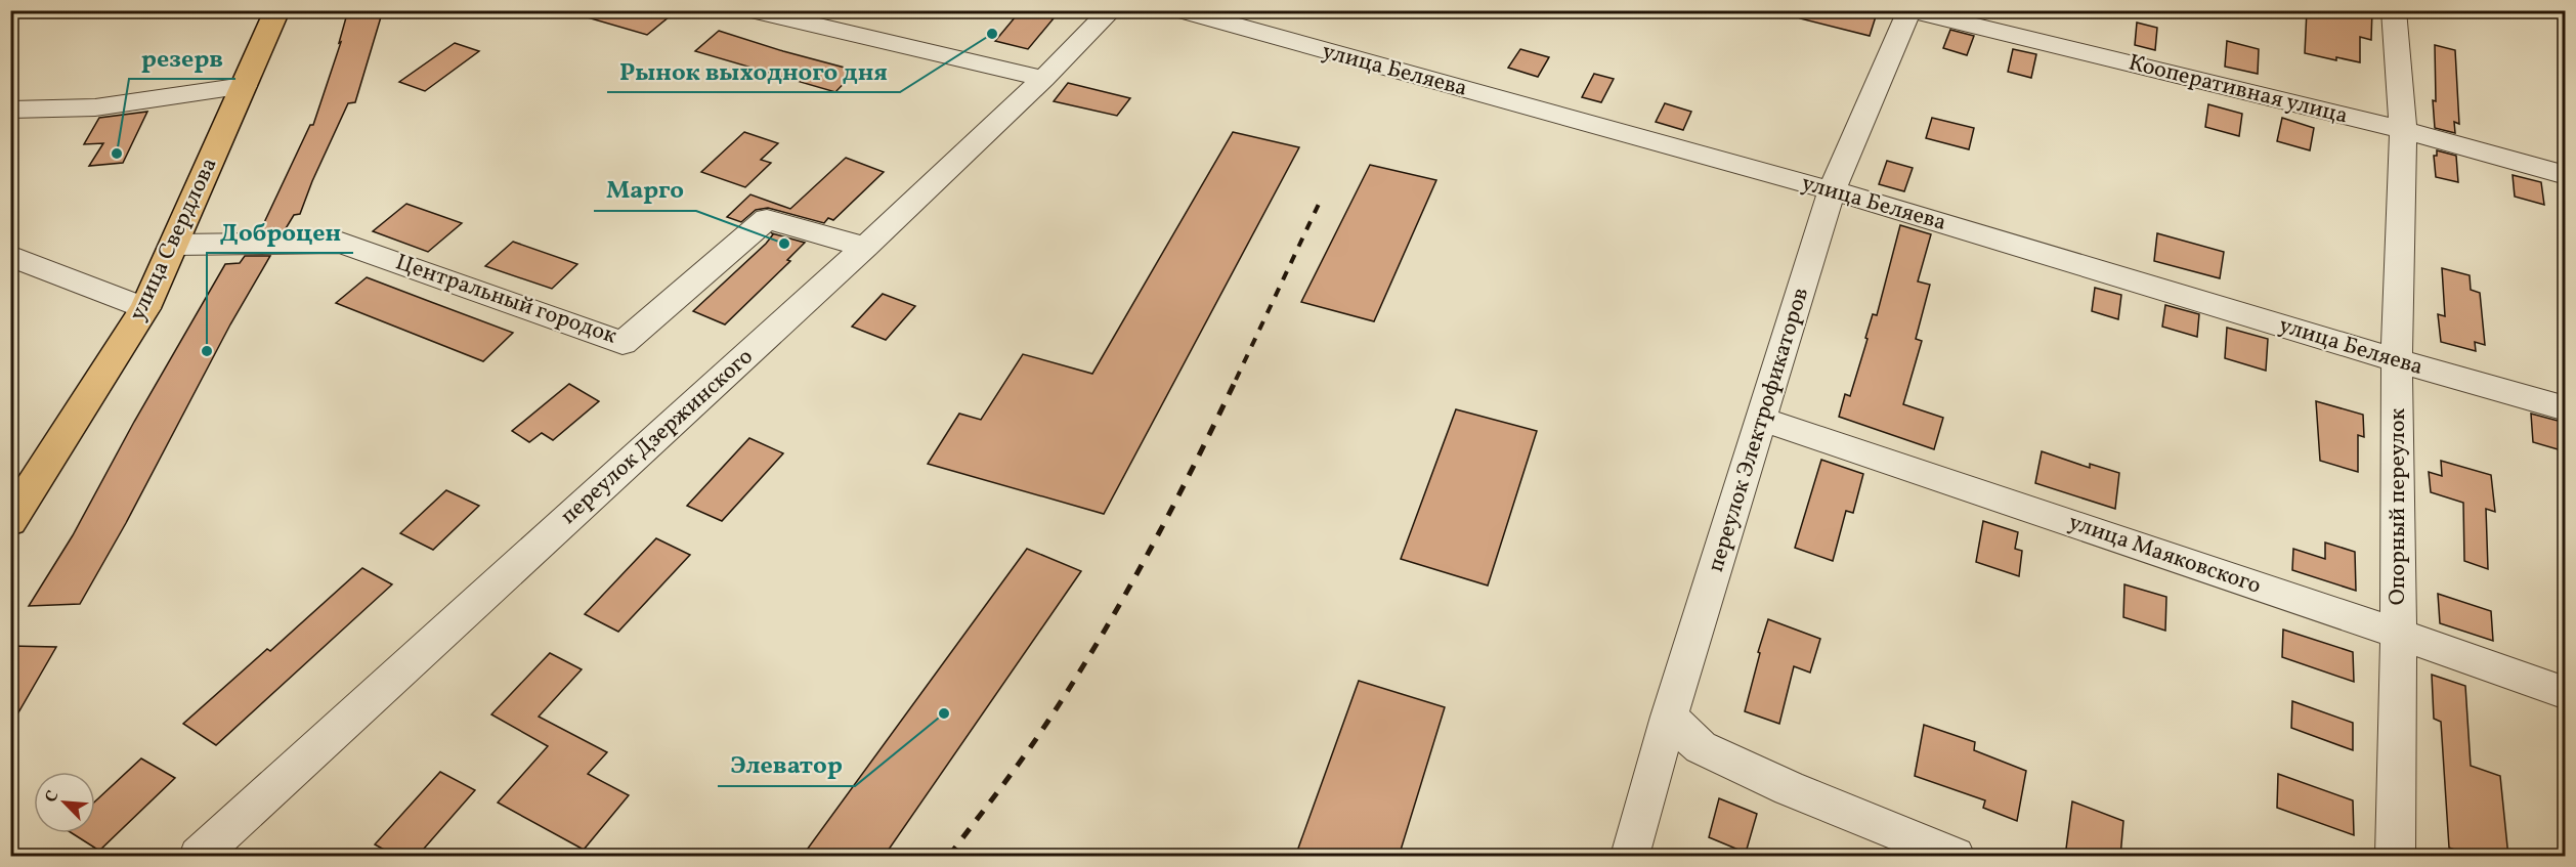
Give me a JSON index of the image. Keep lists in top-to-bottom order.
{
  "streets": {
    "main road": ["улица Свердлова"],
    "street": [
      "улица Беляева",
      "Кооперативная улица",
      "Центральный городок",
      "переулок Электрофикаторов",
      "переулок Дзержинского",
      "Опорный переулок",
      "улица Маяковского"
    ]
  },
  "crossings": [
    ["улица Беляева", "переулок Электрофикаторов"],
    ["улица Беляева", "Опорный переулок"],
    ["Кооперативная улица", "переулок Электрофикаторов"],
    ["Кооперативная улица", "Опорный переулок"],
    ["улица Свердлова", "Центральный городок"],
    ["Центральный городок", "переулок Дзержинского"],
    ["переулок Электрофикаторов", "улица Маяковского"],
    ["Опорный переулок", "улица Маяковского"]
  ],
  "places": [
    "Рынок выходного дня",
    "резерв",
    "Марго",
    "Доброцен",
    "Элеватор"
  ],
  "north": "top left"
}
